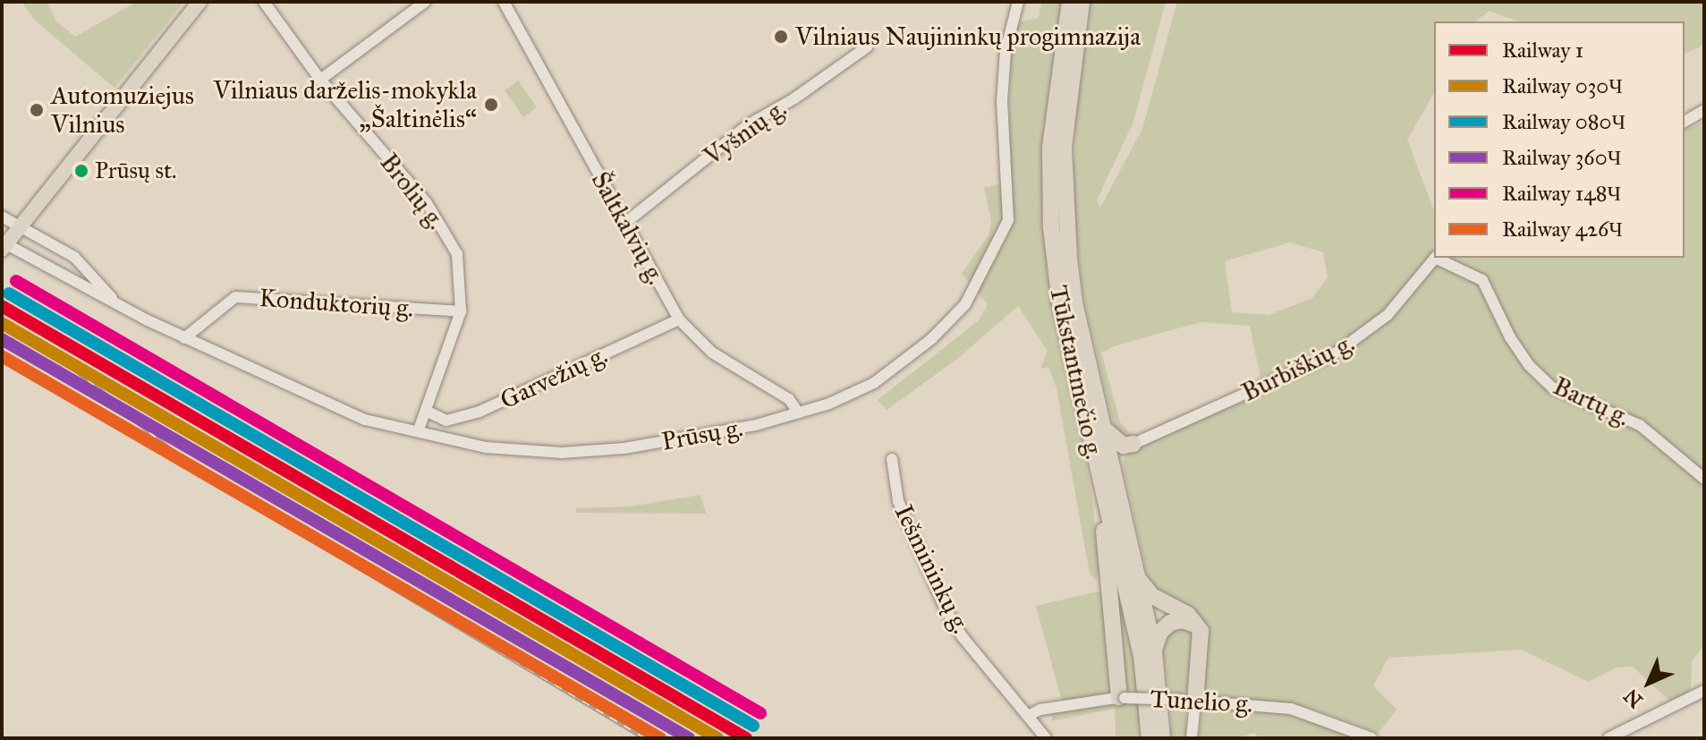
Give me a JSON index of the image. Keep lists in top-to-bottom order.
{
  "streets": {
    "highway": ["Tūkstantmečio g."],
    "street": [
      "Vyšnių g.",
      "Brolių g.",
      "Šaltkalvių g.",
      "Konduktorių g.",
      "Burbiškių g.",
      "Garvežių g.",
      "Bartų g.",
      "Prūsų g.",
      "Iešmininkų g.",
      "Tunelio g."
    ]
  },
  "crossings": [
    ["Vyšnių g.", "Šaltkalvių g."],
    ["Brolių g.", "Konduktorių g."],
    ["Brolių g.", "Prūsų g."],
    ["Šaltkalvių g.", "Garvežių g."],
    ["Šaltkalvių g.", "Prūsų g."],
    ["Konduktorių g.", "Prūsų g."],
    ["Iešmininkų g.", "Tunelio g."]
  ],
  "places": [
    "Vilniaus Naujininkų progimnazija",
    "Vilniaus darželis-mokykla „Šaltinėlis“",
    "Automuziejus Vilnius",
    "Prūsų st."
  ],
  "lines": [
    "rail line 148Ч",
    "rail line 080Ч",
    "rail line 1",
    "rail line 030Ч",
    "rail line 360Ч",
    "rail line 426Ч"
  ],
  "legend": [
    "Railway 1",
    "Railway 030Ч",
    "Railway 080Ч",
    "Railway 360Ч",
    "Railway 148Ч",
    "Railway 426Ч"
  ],
  "north": "bottom left"
}
